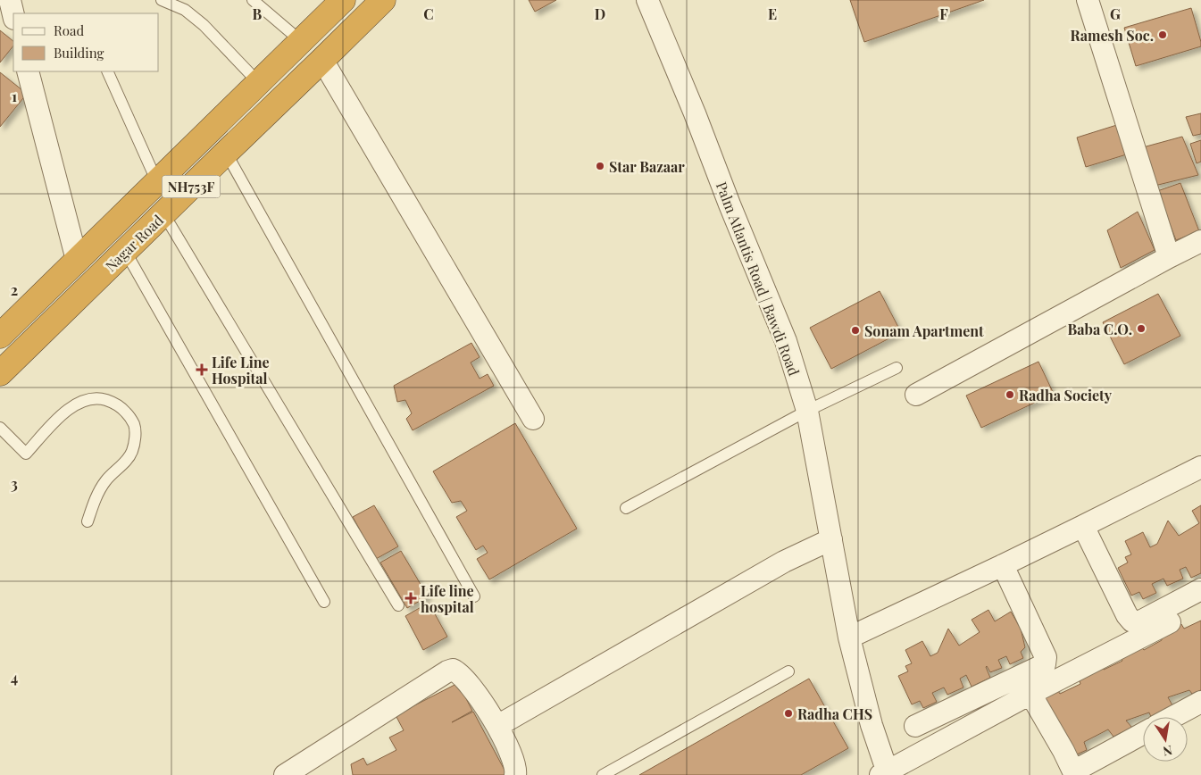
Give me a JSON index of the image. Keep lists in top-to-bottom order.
{
  "streets": {
    "highway": ["NH753F", "Nagar Road"],
    "street": ["Palm Atlantis Road | Bawdi Road"]
  },
  "places": {
    "other": [
      "Ramesh Soc.",
      "Star Bazaar",
      "Baba C.O.",
      "Sonam Apartment",
      "Radha Society",
      "Radha CHS"
    ],
    "health": ["Life Line Hospital", "Life line hospital"]
  },
  "legend": ["Road", "Building"],
  "north": "bottom",
  "grid": {
    "columns": [
      "B",
      "C",
      "D",
      "E",
      "F",
      "G"
    ],
    "rows": [
      "1",
      "2",
      "3",
      "4"
    ]
  }
}
